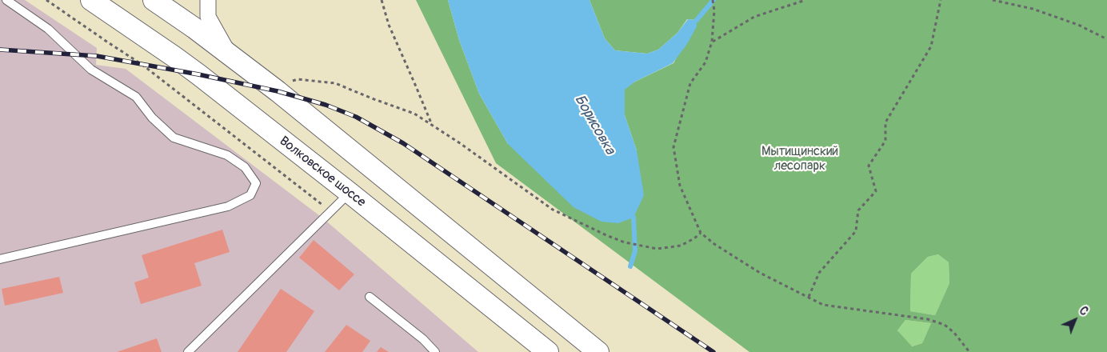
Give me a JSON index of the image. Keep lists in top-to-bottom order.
{
  "streets": {
    "main road": ["Волковское шоссе"]
  },
  "water": ["Борисовка"],
  "parks": ["Мытищинский лесопарк"],
  "north": "top right"
}
